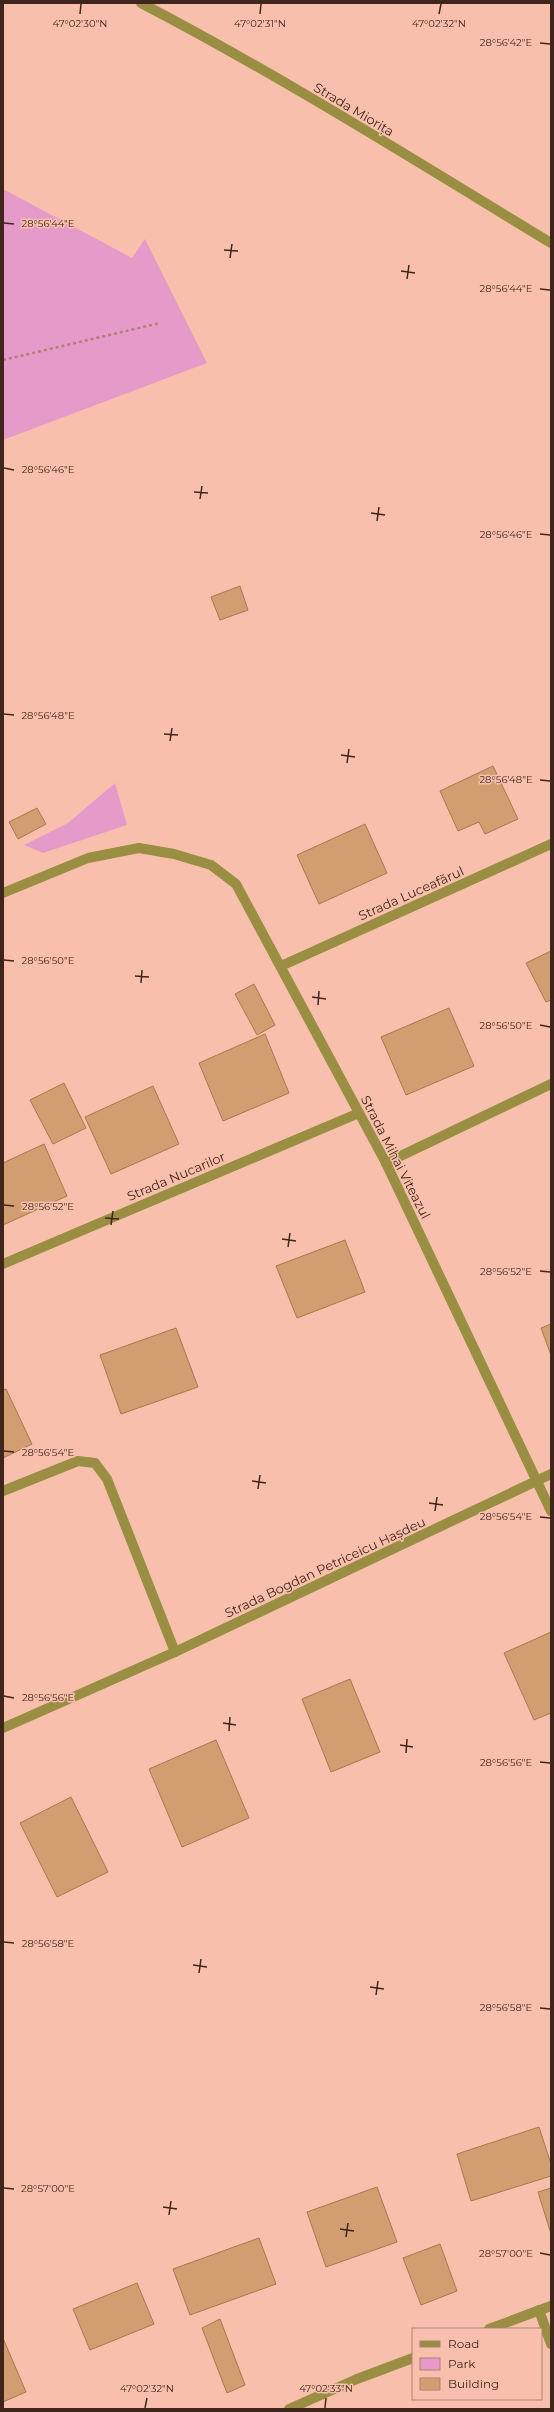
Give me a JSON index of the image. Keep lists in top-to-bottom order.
{
  "streets": {
    "street": [
      "Strada Miorița",
      "Strada Luceafărul",
      "Strada Mihai Viteazul",
      "Strada Nucarilor",
      "Strada Bogdan Petriceicu Hașdeu"
    ]
  },
  "crossings": [
    ["Strada Luceafărul", "Strada Mihai Viteazul"],
    ["Strada Mihai Viteazul", "Strada Nucarilor"],
    ["Strada Mihai Viteazul", "Strada Bogdan Petriceicu Hașdeu"]
  ],
  "legend": ["Road", "Park", "Building"],
  "coordinates": [
    "47°02'30\"N",
    "47°02'31\"N",
    "47°02'32\"N",
    "28°56'42\"E",
    "28°56'44\"E",
    "28°56'46\"E",
    "28°56'48\"E",
    "28°56'50\"E",
    "28°56'52\"E",
    "28°56'54\"E",
    "28°56'56\"E",
    "28°56'58\"E",
    "28°57'00\"E",
    "47°02'33\"N"
  ]
}
